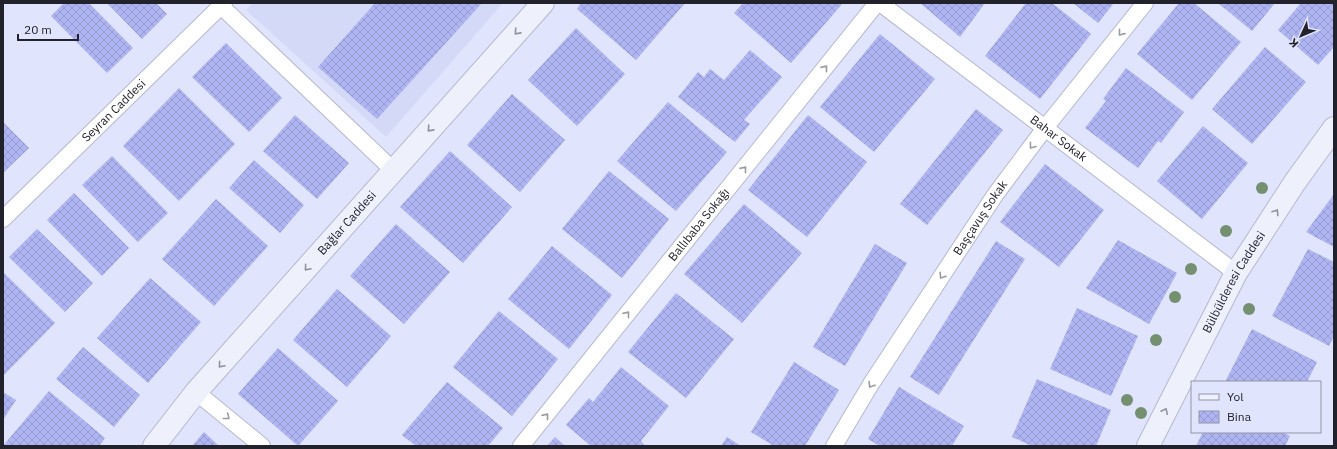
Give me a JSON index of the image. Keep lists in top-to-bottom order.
{
  "streets": {
    "main road": ["Bağlar Caddesi", "Bülbülderesi Caddesi"],
    "street": [
      "Seyran Caddesi",
      "Bahar Sokak",
      "Başçavuş Sokak",
      "Ballıbaba Sokağı"
    ]
  },
  "crossings": [
    ["Bahar Sokak", "Başçavuş Sokak"],
    ["Bahar Sokak", "Bülbülderesi Caddesi"]
  ],
  "one_way": [
    "Başçavuş Sokak",
    "Bağlar Caddesi",
    "Ballıbaba Sokağı",
    "Bülbülderesi Caddesi"
  ],
  "legend": ["Yol", "Bina"],
  "scale_bar": "20 m",
  "north": "bottom left"
}
